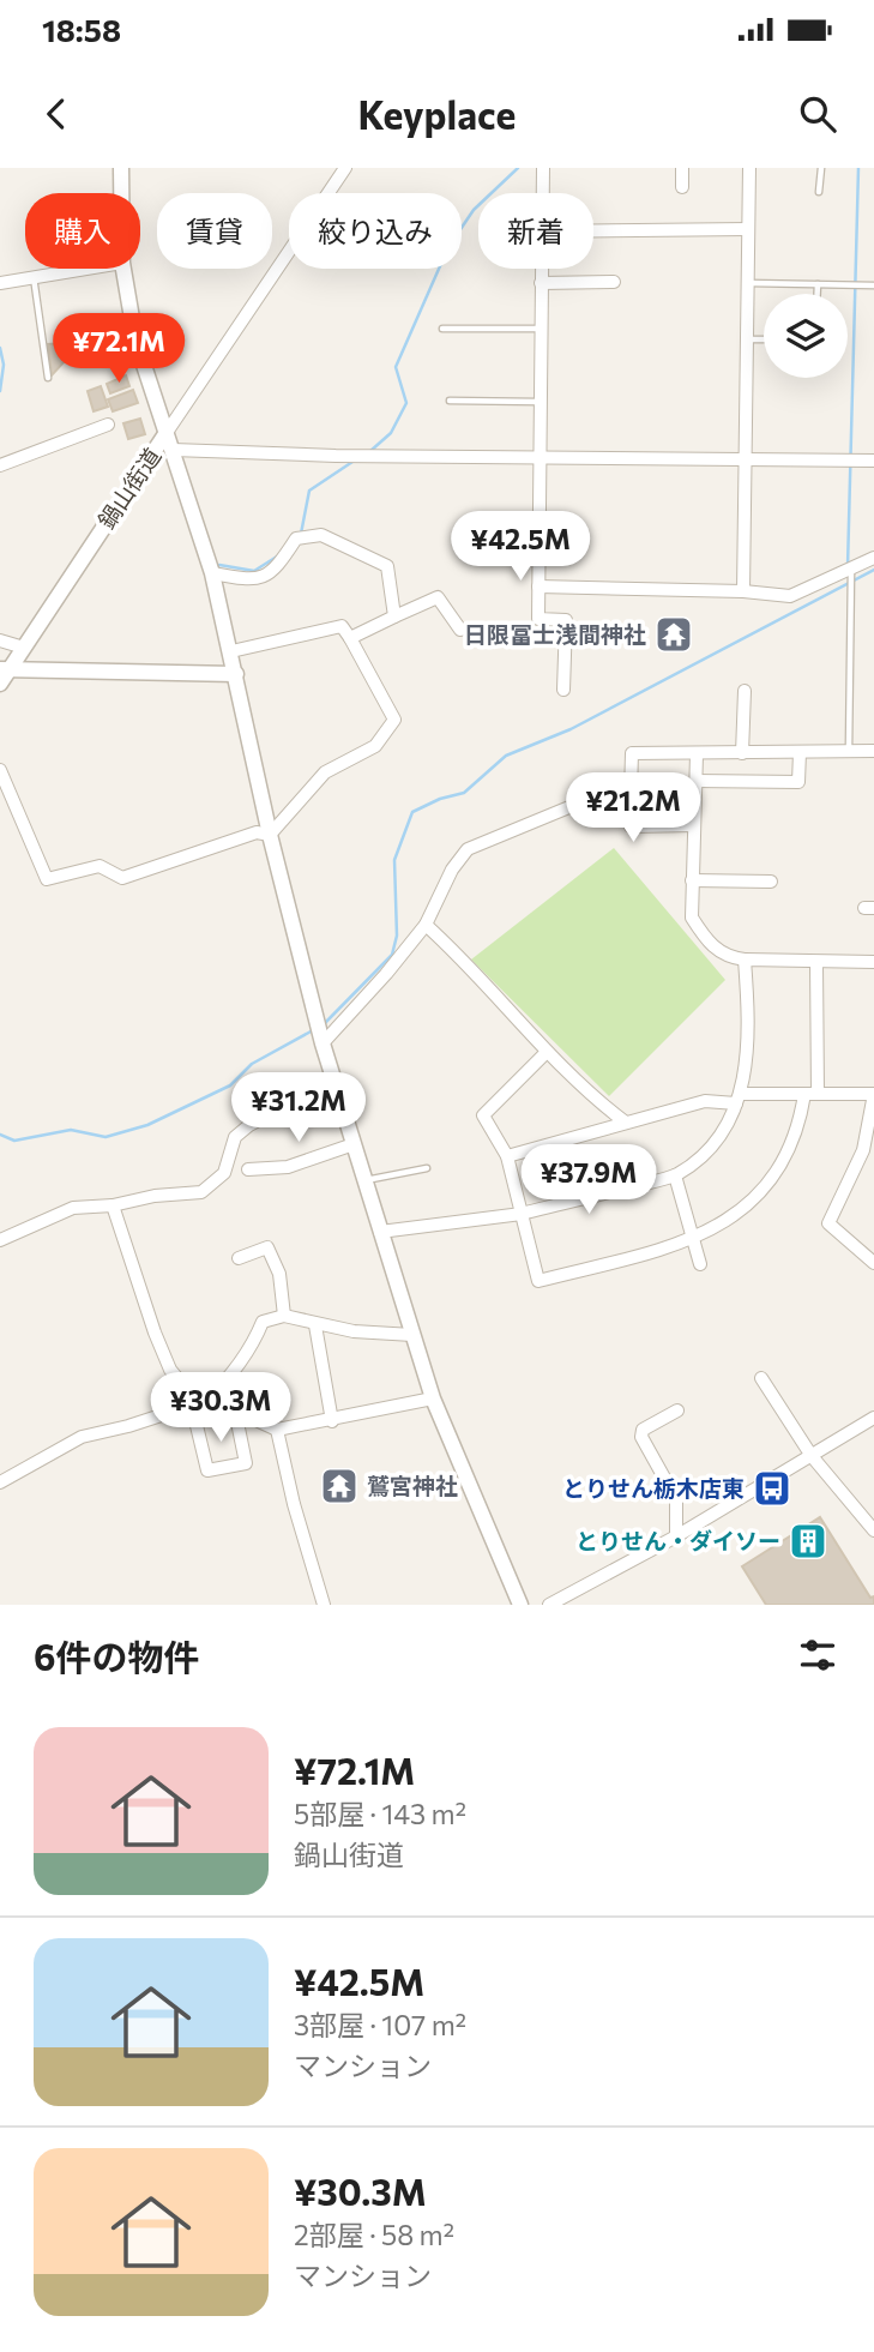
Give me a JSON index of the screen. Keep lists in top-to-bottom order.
{
  "streets": {
    "street": ["鍋山街道"]
  },
  "places": {
    "temple": ["日限冨士浅間神社", "鷲宮神社"],
    "bus stop": ["とりせん栃木店東"],
    "building": ["とりせん・ダイソー"]
  },
  "page": {
    "status": "18:58",
    "header": "Keyplace",
    "chip": [
      "購入",
      "賃貸",
      "絞り込み",
      "新着"
    ],
    "price": [
      "¥72.1M",
      "¥42.5M",
      "¥21.2M",
      "¥31.2M",
      "¥37.9M",
      "¥30.3M"
    ],
    "heading": "6件の物件",
    "list": [
      {
        "name": "¥72.1M",
        "note": "5部屋 · 143 m² · 鍋山街道"
      },
      {
        "name": "¥42.5M",
        "note": "3部屋 · 107 m² · マンション"
      },
      {
        "name": "¥30.3M",
        "note": "2部屋 · 58 m² · マンション"
      }
    ]
  }
}
